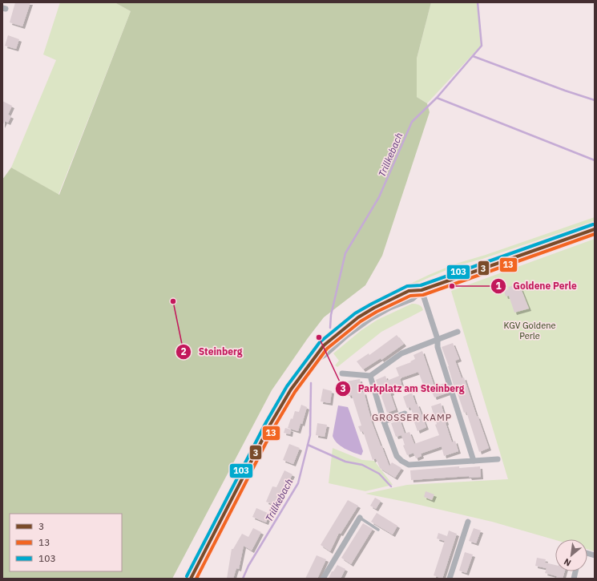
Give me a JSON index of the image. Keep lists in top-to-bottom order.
{
  "districts": ["GROSSER KAMP"],
  "water": ["Trillkebach"],
  "parks": ["KGV Goldene Perle"],
  "places": ["Goldene Perle", "Steinberg", "Parkplatz am Steinberg"],
  "lines": ["transit line 103", "transit line 3", "transit line 13"],
  "legend": ["3", "13", "103"],
  "north": "bottom left"
}
